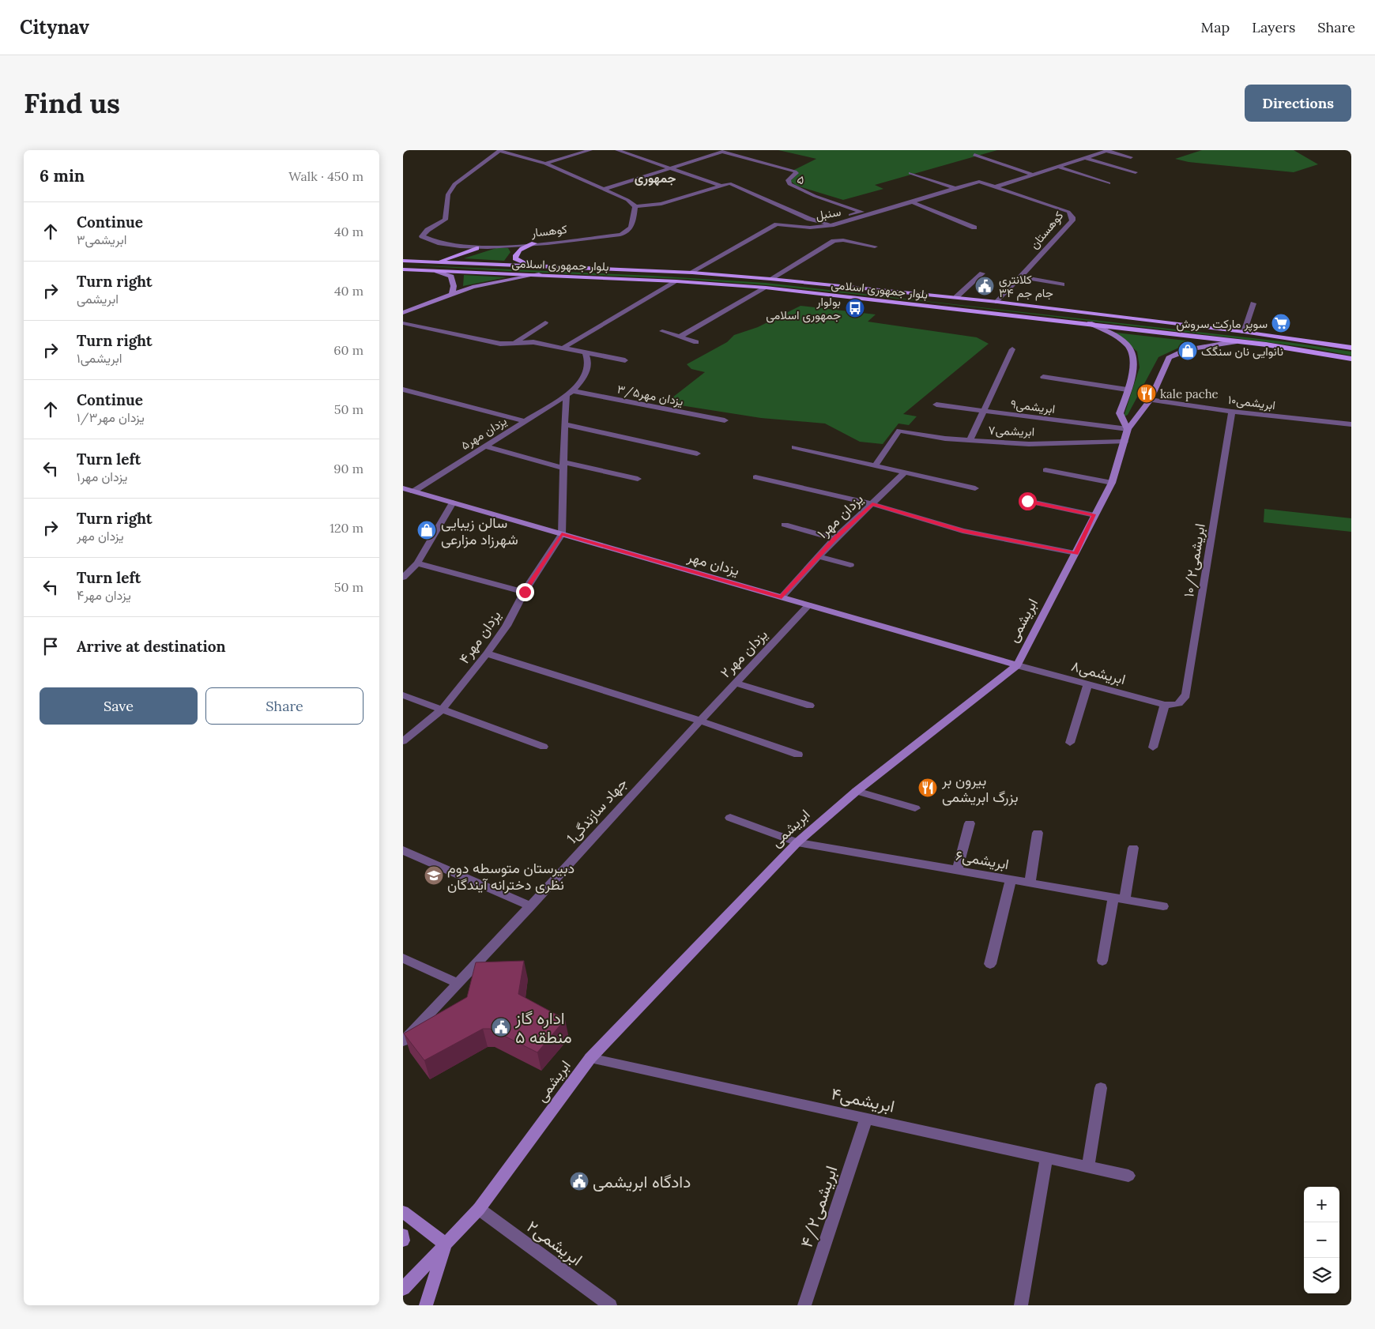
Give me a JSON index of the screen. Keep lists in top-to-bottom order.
{
  "streets": {
    "main road": ["بلوار جمهوری اسلامی", "یزدان مهر", "ابریشمی"],
    "street": [
      "۵",
      "سنبل",
      "کوهستان",
      "کوهسار",
      "۳/۵یزدان مهر",
      "ابریشمی۱۰",
      "ابریشمی۹",
      "ابریشمی۷",
      "یزدان مهر۵",
      "یزدان مهر۱",
      "۱۰/۲ابریشمی",
      "یزدان مهر۴",
      "یزدان مهر۲",
      "ابریشمی۸",
      "1جهاد سازندگی",
      "ابریشمی۶",
      "ابریشمی۴",
      "ابریشمی۴/۲",
      "ابریشمی۲"
    ]
  },
  "crossings": [
    ["۵", "کوهسار"],
    ["سنبل", "کوهستان"],
    ["سنبل", "بلوار جمهوری اسلامی"],
    ["کوهستان", "بلوار جمهوری اسلامی"],
    ["۳/۵یزدان مهر", "یزدان مهر۵"],
    ["ابریشمی۱۰", "۱۰/۲ابریشمی"],
    ["ابریشمی۹", "ابریشمی"],
    ["ابریشمی۷", "ابریشمی"],
    ["یزدان مهر۵", "یزدان مهر"],
    ["یزدان مهر۱", "یزدان مهر"],
    ["۱۰/۲ابریشمی", "ابریشمی۸"],
    ["یزدان مهر", "ابریشمی"],
    ["یزدان مهر", "یزدان مهر۴"],
    ["یزدان مهر", "یزدان مهر۲"],
    ["یزدان مهر", "ابریشمی۸"],
    ["ابریشمی", "ابریشمی۸"],
    ["ابریشمی", "ابریشمی۶"],
    ["ابریشمی", "ابریشمی۴"],
    ["ابریشمی", "ابریشمی۲"],
    ["یزدان مهر۲", "1جهاد سازندگی"],
    ["ابریشمی۴", "ابریشمی۴/۲"]
  ],
  "districts": ["جمهوری"],
  "places": {
    "public building": ["کلانتری ۳۴ جام جم", "اداره گاز منطقه ۵", "دادگاه ابریشمی"],
    "bus stop": ["بولوار جمهوری اسلامی"],
    "supermarket": ["سوپر مارکت سروش"],
    "shop": ["نانوایی نان سنگک", "سالن زیبایی شهرزاد مزارعی"],
    "restaurant": ["kale pache", "بیرون بر بزرگ ابریشمی"],
    "school or university": ["دبیرستان متوسطه دوم نظری دخترانه آیندگان"]
  },
  "page": {
    "header": "Citynav",
    "nav": ["Map", "Layers", "Share"],
    "buttons": [
      "Directions",
      ["Save", "Share"]
    ],
    "title": "Find us",
    "heading": ["6 min", "Walk · 450 m"],
    "list": [
      ["Continue", "ابریشمی۳", "40 m"],
      ["Turn right", "ابریشمی", "40 m"],
      ["Turn right", "ابریشمی۱", "60 m"],
      ["Continue", "۱/۳یزدان مهر", "50 m"],
      ["Turn left", "یزدان مهر۱", "90 m"],
      ["Turn right", "یزدان مهر", "120 m"],
      ["Turn left", "یزدان مهر۴", "50 m"],
      "Arrive at destination"
    ],
    "map_buttons": ["+", "−"]
  }
}
